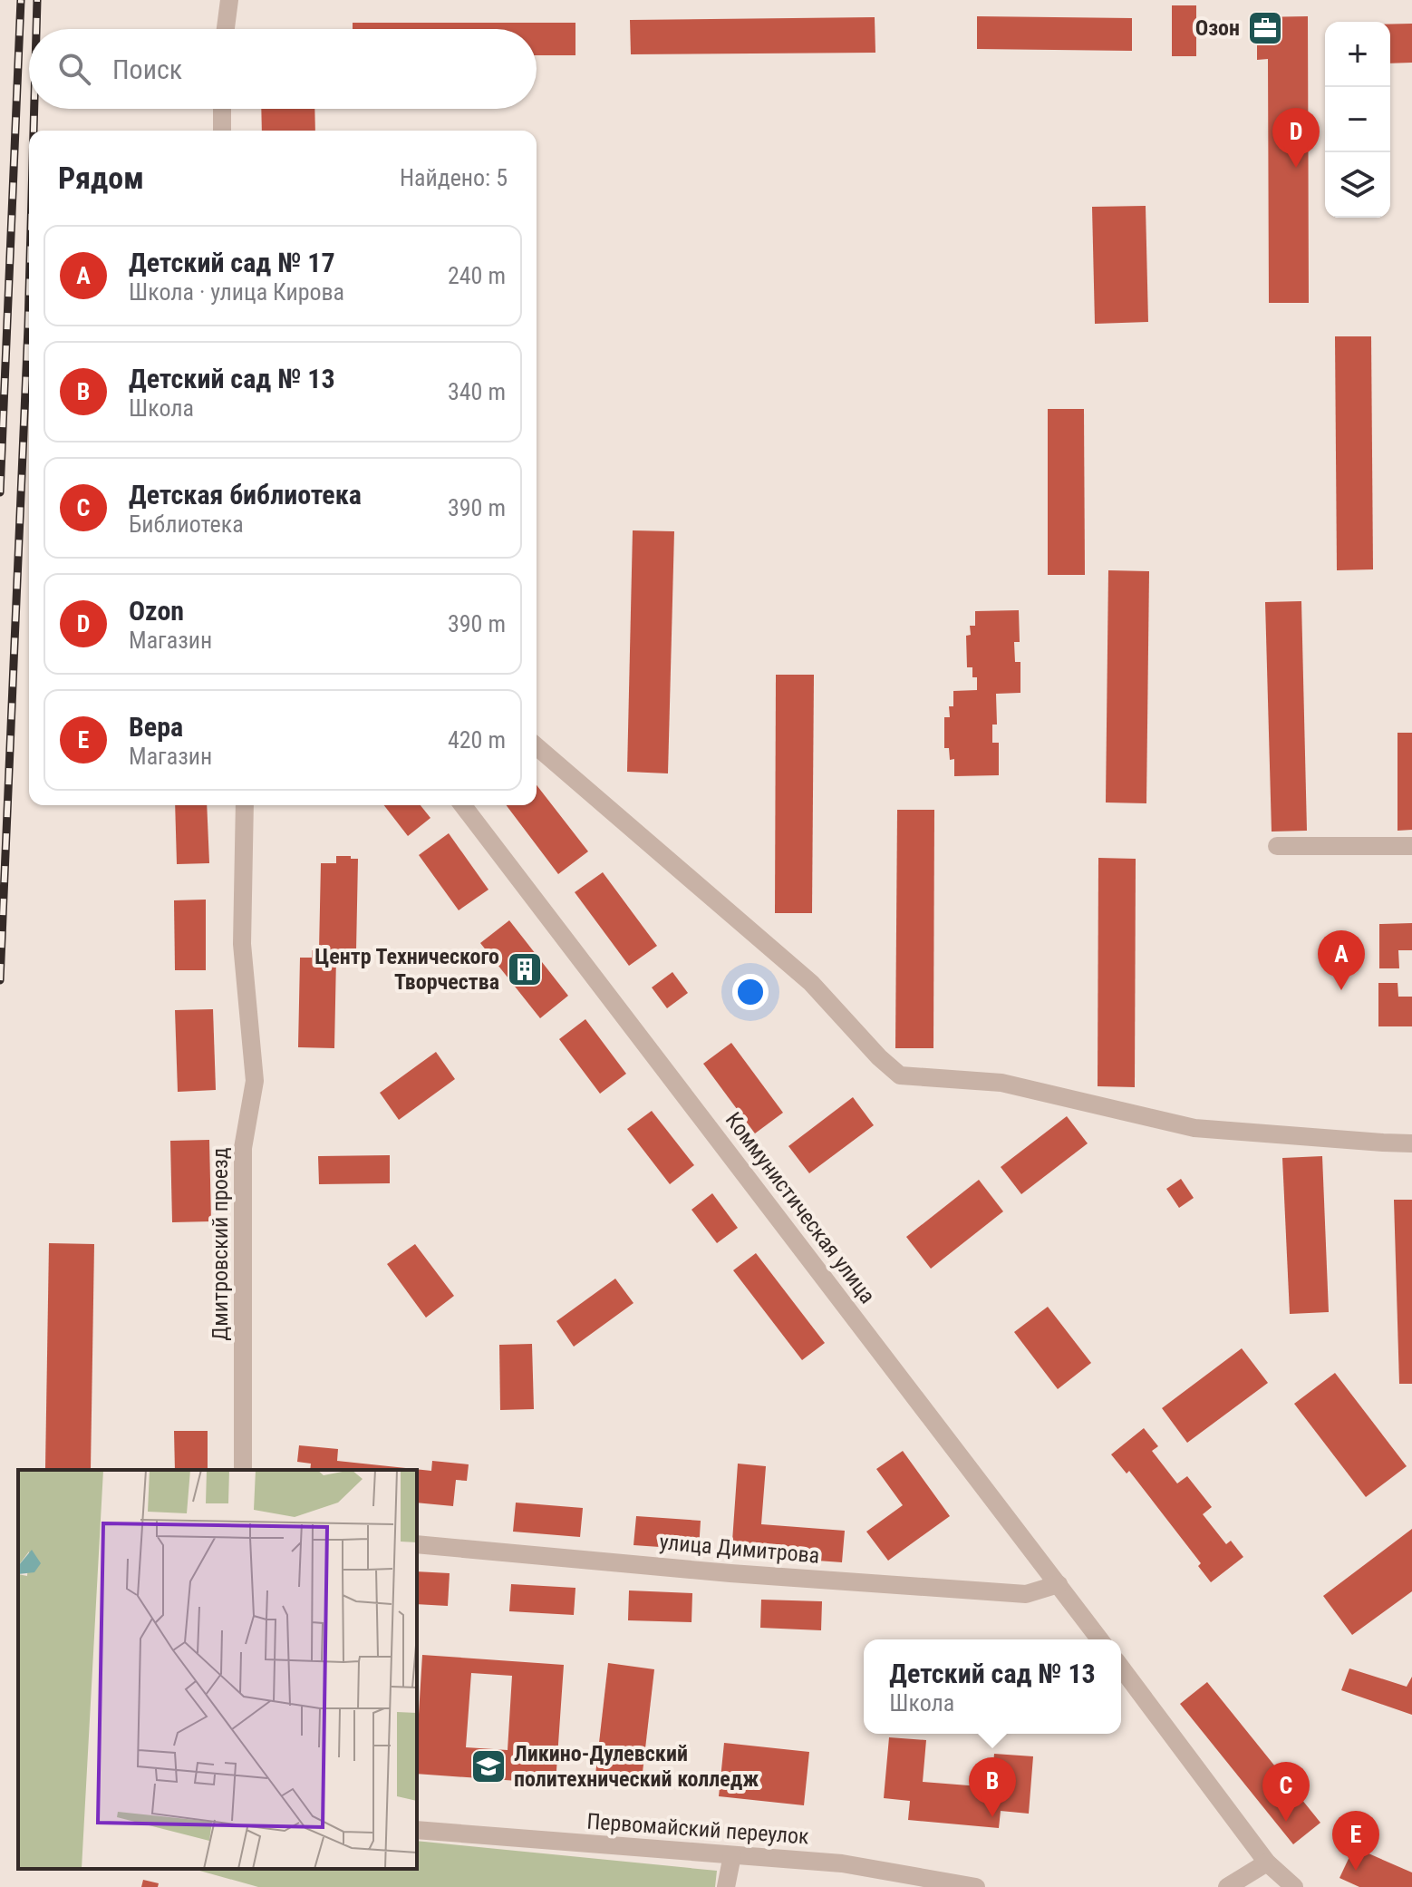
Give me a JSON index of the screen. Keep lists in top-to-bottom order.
{
  "streets": {
    "street": [
      "Коммунистическая улица",
      "Дмитровский проезд",
      "улица Димитрова",
      "Первомайский переулок"
    ]
  },
  "crossings": [
    ["Коммунистическая улица", "улица Димитрова"]
  ],
  "places": {
    "office": ["Озон"],
    "building": ["Центр Технического Творчества"],
    "school or university": ["Ликино-Дулевский политехнический колледж"]
  },
  "page": {
    "map_buttons": ["+", "−"],
    "search": "Поиск",
    "pins": [
      "D",
      "A",
      "B",
      "C",
      "E"
    ],
    "heading": ["Рядом", "Найдено: 5"],
    "list": [
      {
        "mark": "A",
        "name": "Детский сад № 17",
        "note": "Школа · улица Кирова",
        "value": "240 m"
      },
      {
        "mark": "B",
        "name": "Детский сад № 13",
        "note": "Школа",
        "value": "340 m"
      },
      {
        "mark": "C",
        "name": "Детская библиотека",
        "note": "Библиотека",
        "value": "390 m"
      },
      {
        "mark": "D",
        "name": "Ozon",
        "note": "Магазин",
        "value": "390 m"
      },
      {
        "mark": "E",
        "name": "Вера",
        "note": "Магазин",
        "value": "420 m"
      }
    ],
    "popup": ["Детский сад № 13", "Школа"]
  }
}
